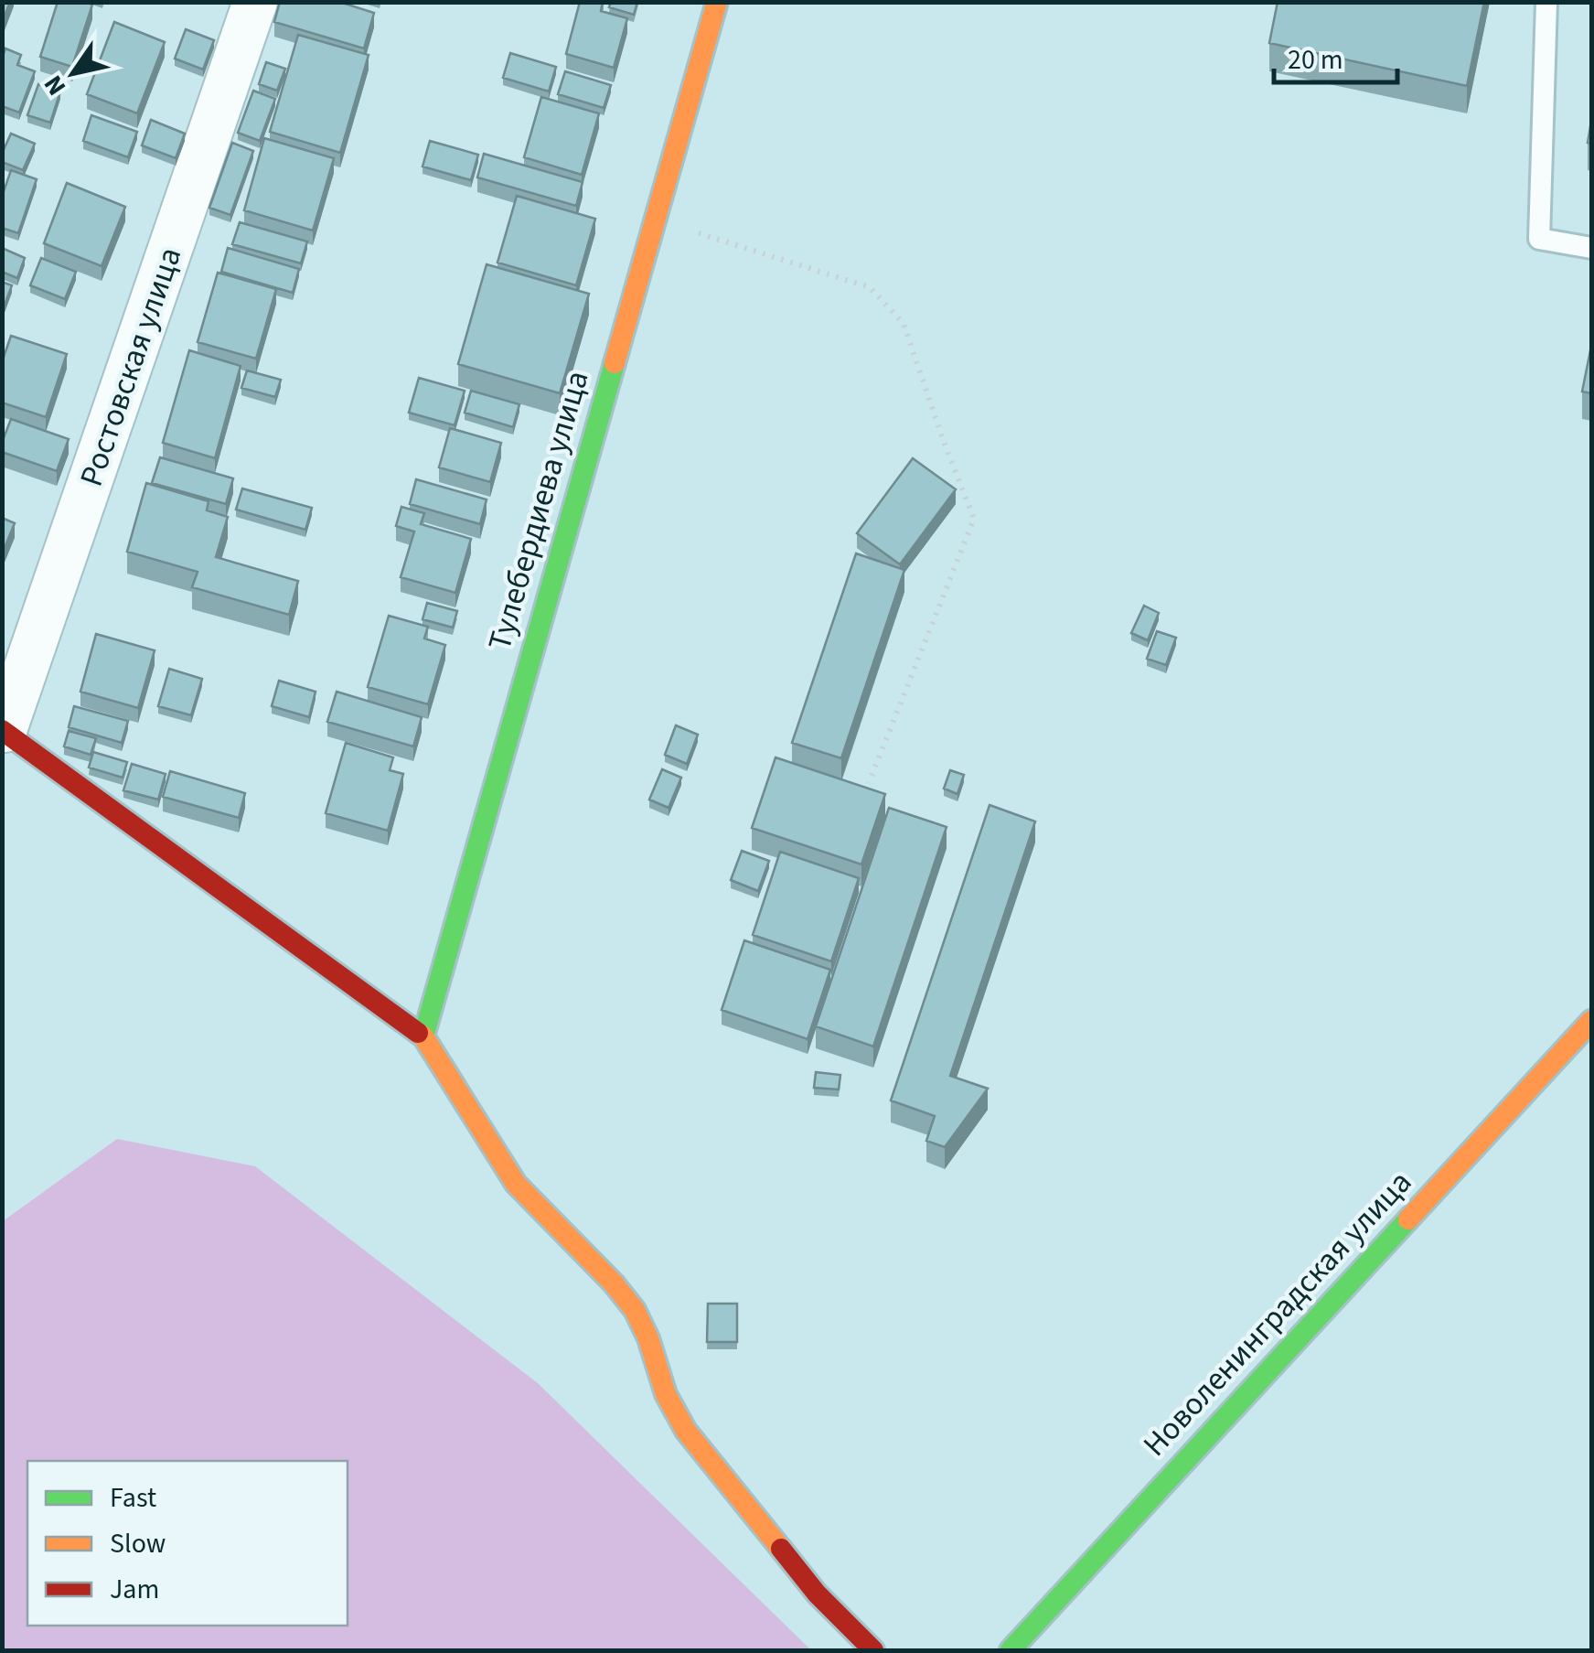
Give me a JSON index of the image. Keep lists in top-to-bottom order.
{
  "streets": {
    "street": ["Ростовская улица", "Тулебердиева улица", "Новоленинградская улица"]
  },
  "legend": ["Fast", "Slow", "Jam"],
  "scale_bar": "20 m",
  "north": "bottom left"
}
